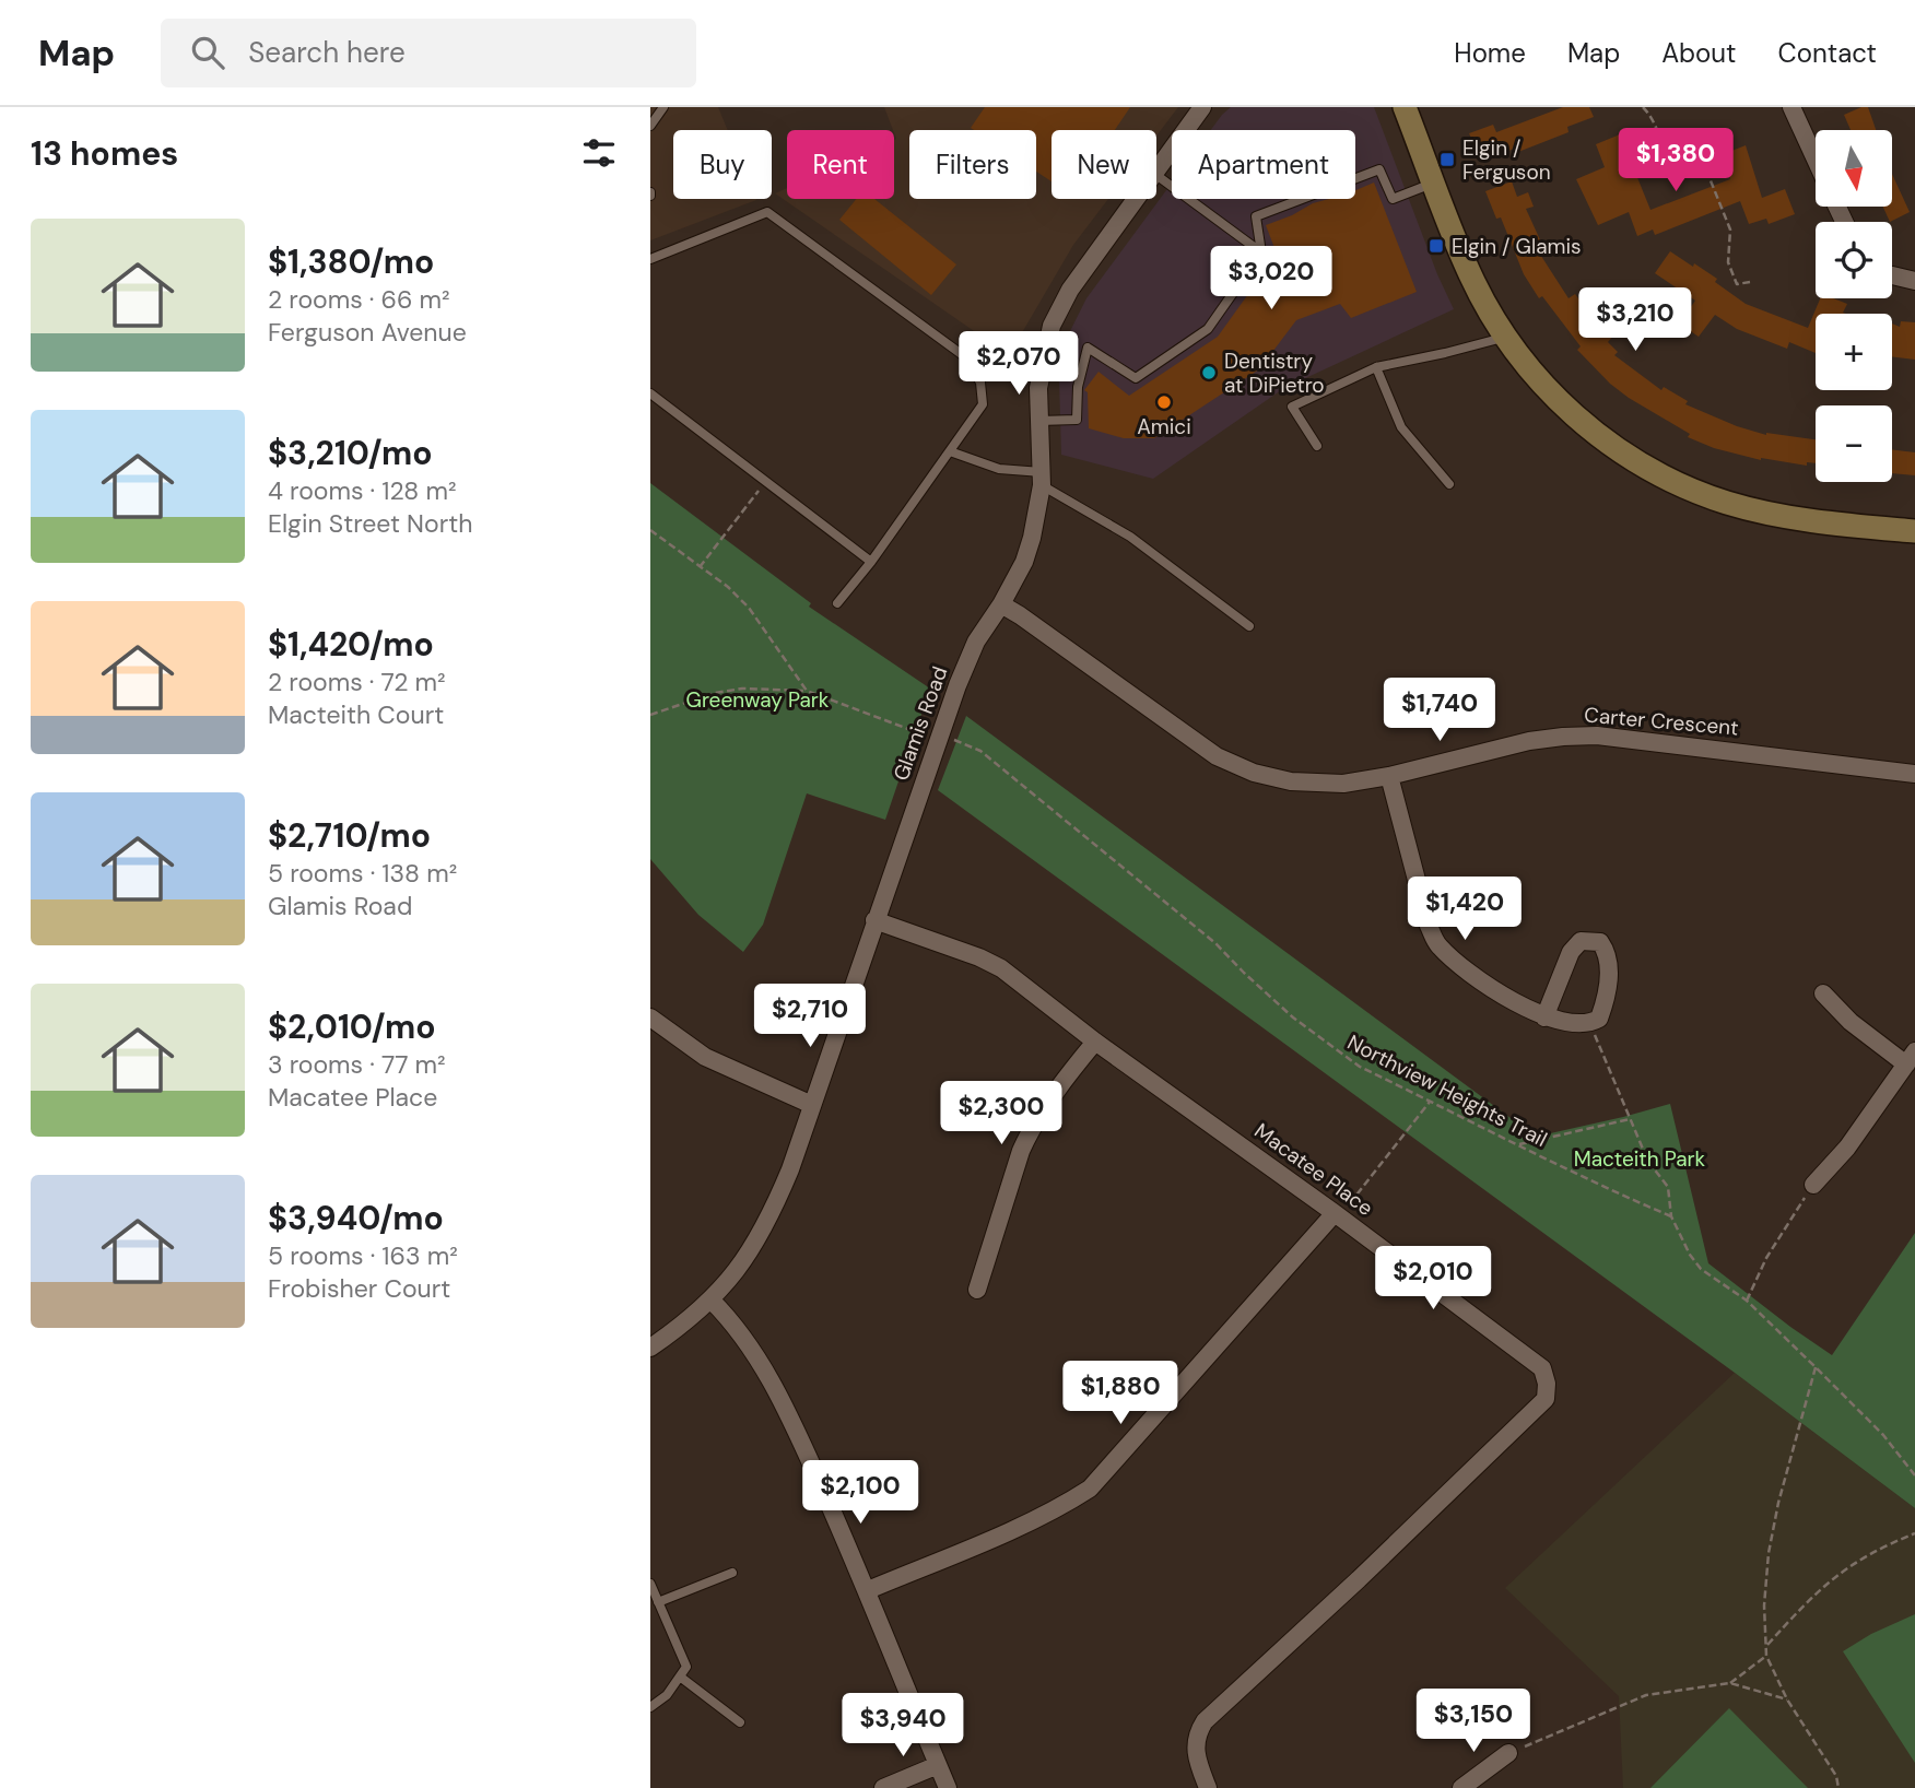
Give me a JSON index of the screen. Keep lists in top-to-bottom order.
{
  "streets": {
    "street": ["Carter Crescent", "Glamis Road", "Macatee Place"],
    "path": ["Northview Heights Trail"]
  },
  "crossings": [
    ["Carter Crescent", "Glamis Road"],
    ["Glamis Road", "Macatee Place"]
  ],
  "parks": ["Greenway Park", "Macteith Park"],
  "places": {
    "transit": ["Elgin / Ferguson", "Elgin / Glamis"],
    "other": ["Dentistry at DiPietro", "Amici"]
  },
  "north": "bottom",
  "page": {
    "header": "Map",
    "search": "Search here",
    "nav": [
      "Home",
      "Map",
      "About",
      "Contact"
    ],
    "heading": "13 homes",
    "price": [
      "$1,380",
      "$3,020",
      "$3,210",
      "$2,070",
      "$1,740",
      "$1,420",
      "$2,710",
      "$2,300",
      "$2,010",
      "$1,880",
      "$2,100",
      "$3,150",
      "$3,940"
    ],
    "map_buttons": ["+", "−"],
    "chip": [
      "Buy",
      "Rent",
      "Filters",
      "New",
      "Apartment"
    ],
    "list": [
      {
        "name": "$1,380/mo",
        "note": "2 rooms · 66 m² · Ferguson Avenue"
      },
      {
        "name": "$3,210/mo",
        "note": "4 rooms · 128 m² · Elgin Street North"
      },
      {
        "name": "$1,420/mo",
        "note": "2 rooms · 72 m² · Macteith Court"
      },
      {
        "name": "$2,710/mo",
        "note": "5 rooms · 138 m² · Glamis Road"
      },
      {
        "name": "$2,010/mo",
        "note": "3 rooms · 77 m² · Macatee Place"
      },
      {
        "name": "$3,940/mo",
        "note": "5 rooms · 163 m² · Frobisher Court"
      }
    ]
  }
}
